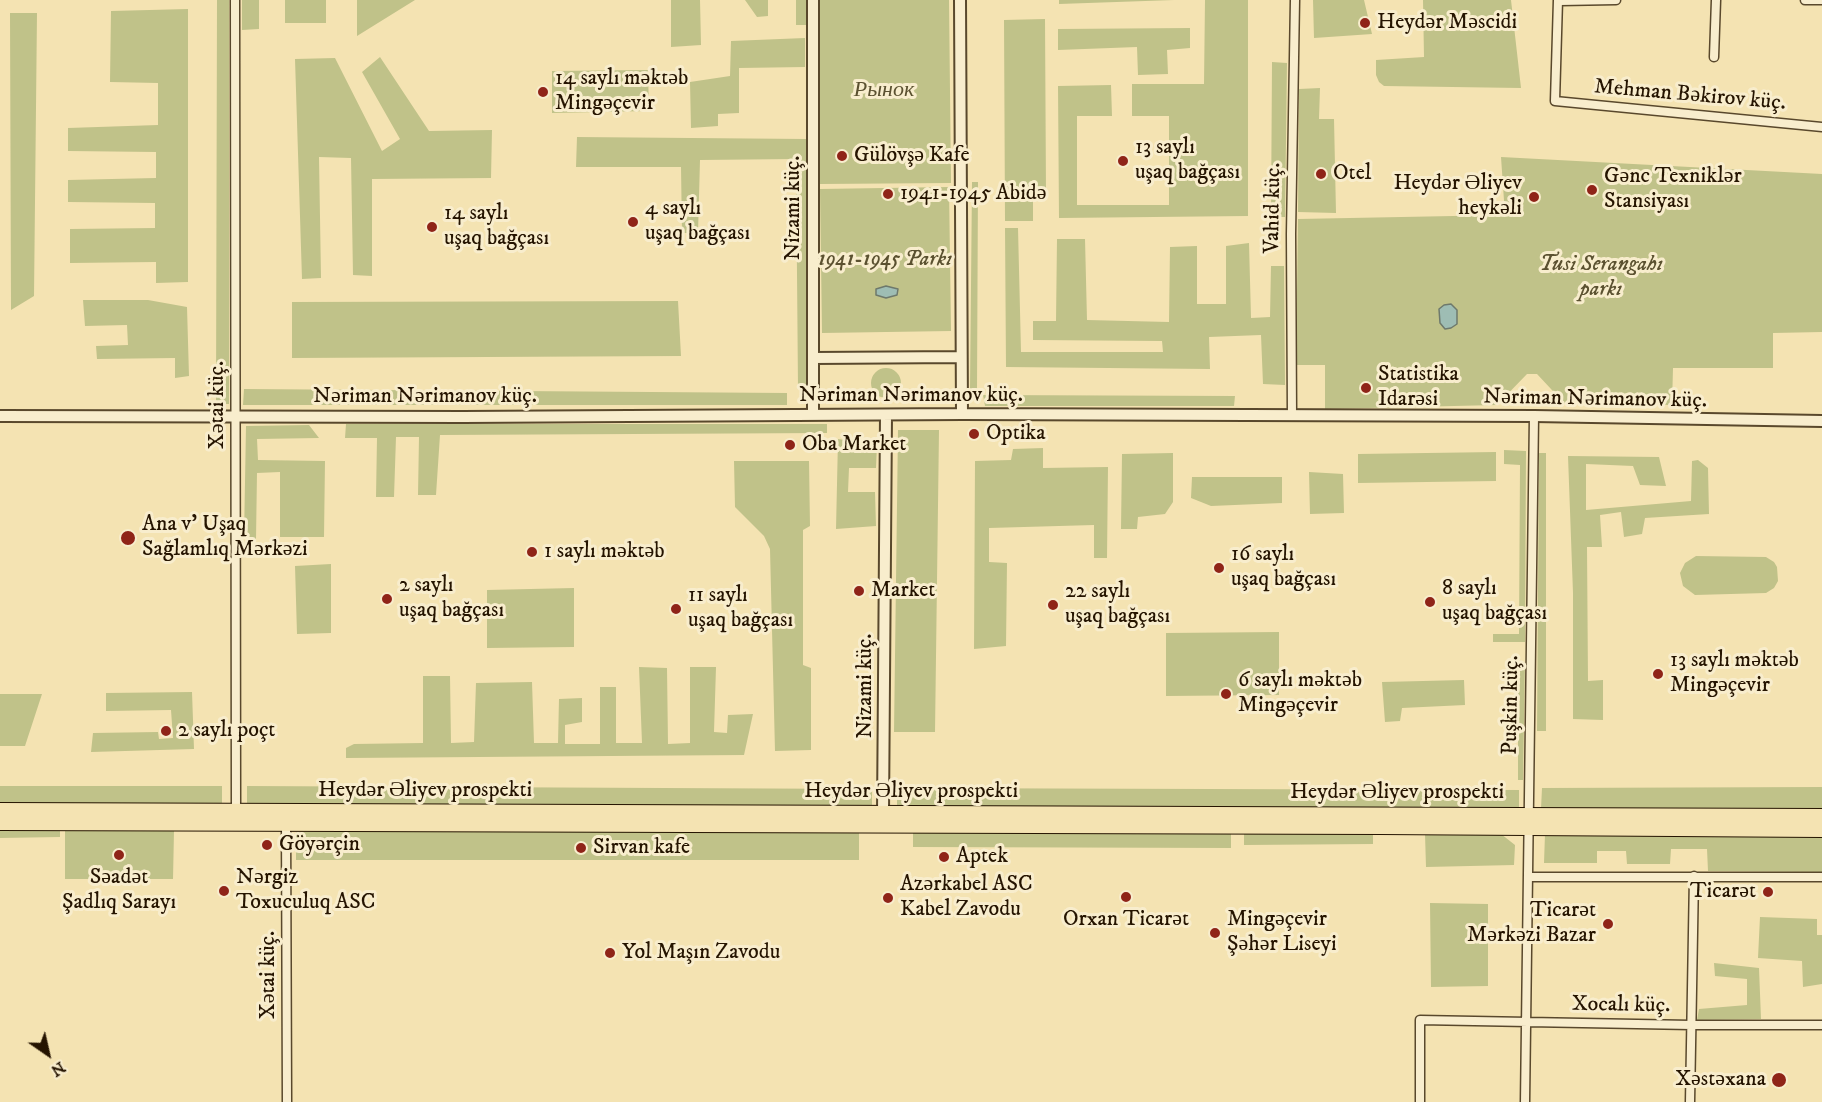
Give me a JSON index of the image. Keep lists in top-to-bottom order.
{
  "streets": {
    "main road": ["Heydər Əliyev prospekti"],
    "street": [
      "Mehman Bəkirov küç.",
      "Nizami küç.",
      "Vahid küç.",
      "Nəriman Nərimanov küç.",
      "Xətai küç.",
      "Puşkin küç.",
      "Xocalı küç."
    ]
  },
  "crossings": [
    ["Nizami küç.", "Nəriman Nərimanov küç."],
    ["Nizami küç.", "Heydər Əliyev prospekti"],
    ["Vahid küç.", "Nəriman Nərimanov küç."],
    ["Nəriman Nərimanov küç.", "Xətai küç."],
    ["Nəriman Nərimanov küç.", "Puşkin küç."],
    ["Xətai küç.", "Heydər Əliyev prospekti"],
    ["Puşkin küç.", "Heydər Əliyev prospekti"],
    ["Puşkin küç.", "Xocalı küç."]
  ],
  "parks": ["Рынок", "1941-1945 Parkı", "Tusi Serangahı parkı"],
  "places": [
    "Heydər Məscidi",
    "14 saylı məktəb Mingəçevir",
    "Gülövşə Kafe",
    "13 saylı uşaq bağçası",
    "Otel",
    "Gənc Texniklər Stansiyası",
    "1941-1945 Abidə",
    "Heydər Əliyev heykəli",
    "4 saylı uşaq bağçası",
    "14 saylı uşaq bağçası",
    "Statistika Idarəsi",
    "Optika",
    "Oba Market",
    "Ana v' Uşaq Sağlamlıq Mərkəzi",
    "1 saylı məktəb",
    "16 saylı uşaq bağçası",
    "Market",
    "2 saylı uşaq bağçası",
    "8 saylı uşaq bağçası",
    "22 saylı uşaq bağçası",
    "11 saylı uşaq bağçası",
    "13 saylı məktəb Mingəçevir",
    "6 saylı məktəb Mingəçevir",
    "2 saylı poçt",
    "Göyərçin",
    "Sirvan kafe",
    "Səadət Şadlıq Sarayı",
    "Aptek",
    "Nərgiz Toxuculuq ASC",
    "Ticarət",
    "Orxan Ticarət",
    "Azərkabel ASC Kabel Zavodu",
    "Ticarət Mərkəzi Bazar",
    "Mingəçevir Şəhər Liseyi",
    "Yol Maşın Zavodu",
    "Xəstəxana"
  ],
  "north": "bottom right"
}
